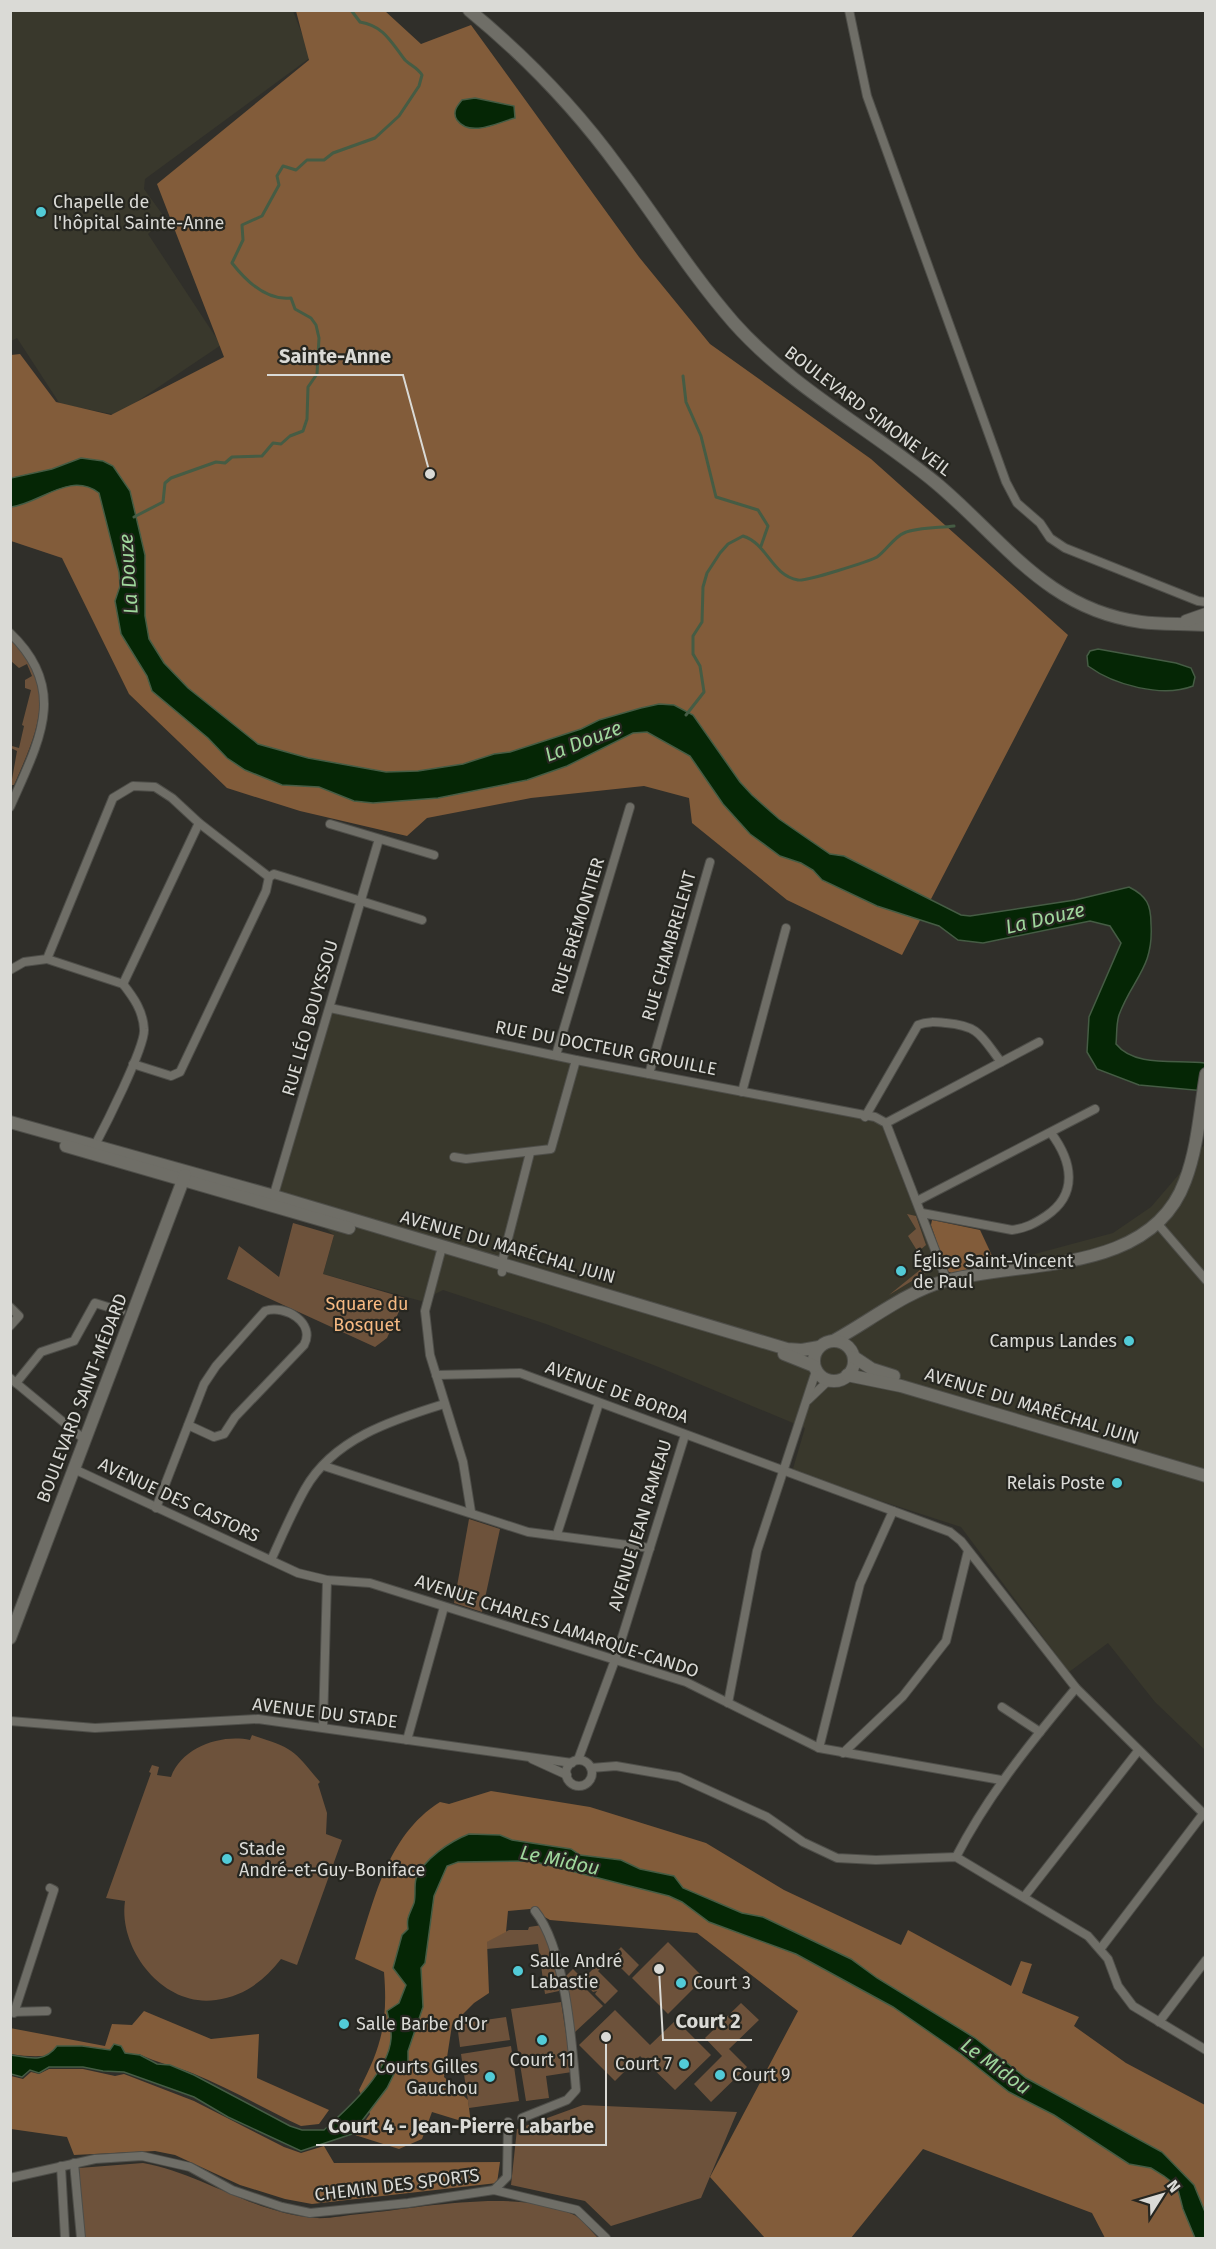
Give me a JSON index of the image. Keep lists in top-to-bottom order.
{
  "streets": {
    "main road": ["BOULEVARD SIMONE VEIL", "AVENUE DU MARÉCHAL JUIN", "BOULEVARD SAINT-MÉDARD"],
    "street": [
      "RUE BRÉMONTIER",
      "RUE CHAMBRELENT",
      "RUE LÉO BOUYSSOU",
      "RUE DU DOCTEUR GROUILLE",
      "AVENUE DE BORDA",
      "AVENUE DES CASTORS",
      "AVENUE JEAN RAMEAU",
      "AVENUE CHARLES LAMARQUE-CANDO",
      "AVENUE DU STADE",
      "CHEMIN DES SPORTS"
    ]
  },
  "crossings": [
    ["RUE BRÉMONTIER", "RUE DU DOCTEUR GROUILLE"],
    ["RUE CHAMBRELENT", "RUE DU DOCTEUR GROUILLE"],
    ["RUE LÉO BOUYSSOU", "RUE DU DOCTEUR GROUILLE"],
    ["RUE LÉO BOUYSSOU", "AVENUE DU MARÉCHAL JUIN"],
    ["AVENUE DU MARÉCHAL JUIN", "BOULEVARD SAINT-MÉDARD"],
    ["AVENUE DE BORDA", "AVENUE JEAN RAMEAU"],
    ["BOULEVARD SAINT-MÉDARD", "AVENUE DES CASTORS"],
    ["AVENUE DES CASTORS", "AVENUE CHARLES LAMARQUE-CANDO"],
    ["AVENUE JEAN RAMEAU", "AVENUE CHARLES LAMARQUE-CANDO"],
    ["AVENUE JEAN RAMEAU", "AVENUE DU STADE"]
  ],
  "water": ["La Douze", "Le Midou"],
  "parks": ["Square du Bosquet"],
  "places": [
    "Chapelle de l'hôpital Sainte-Anne",
    "Sainte-Anne",
    "Église Saint-Vincent de Paul",
    "Campus Landes",
    "Relais Poste",
    "Stade André-et-Guy-Boniface",
    "Court 2",
    "Salle André Labastie",
    "Court 3",
    "Salle Barbe d'Or",
    "Court 4 - Jean-Pierre Labarbe",
    "Court 11",
    "Court 7",
    "Court 9",
    "Courts Gilles Gauchou"
  ],
  "north": "top right"
}
